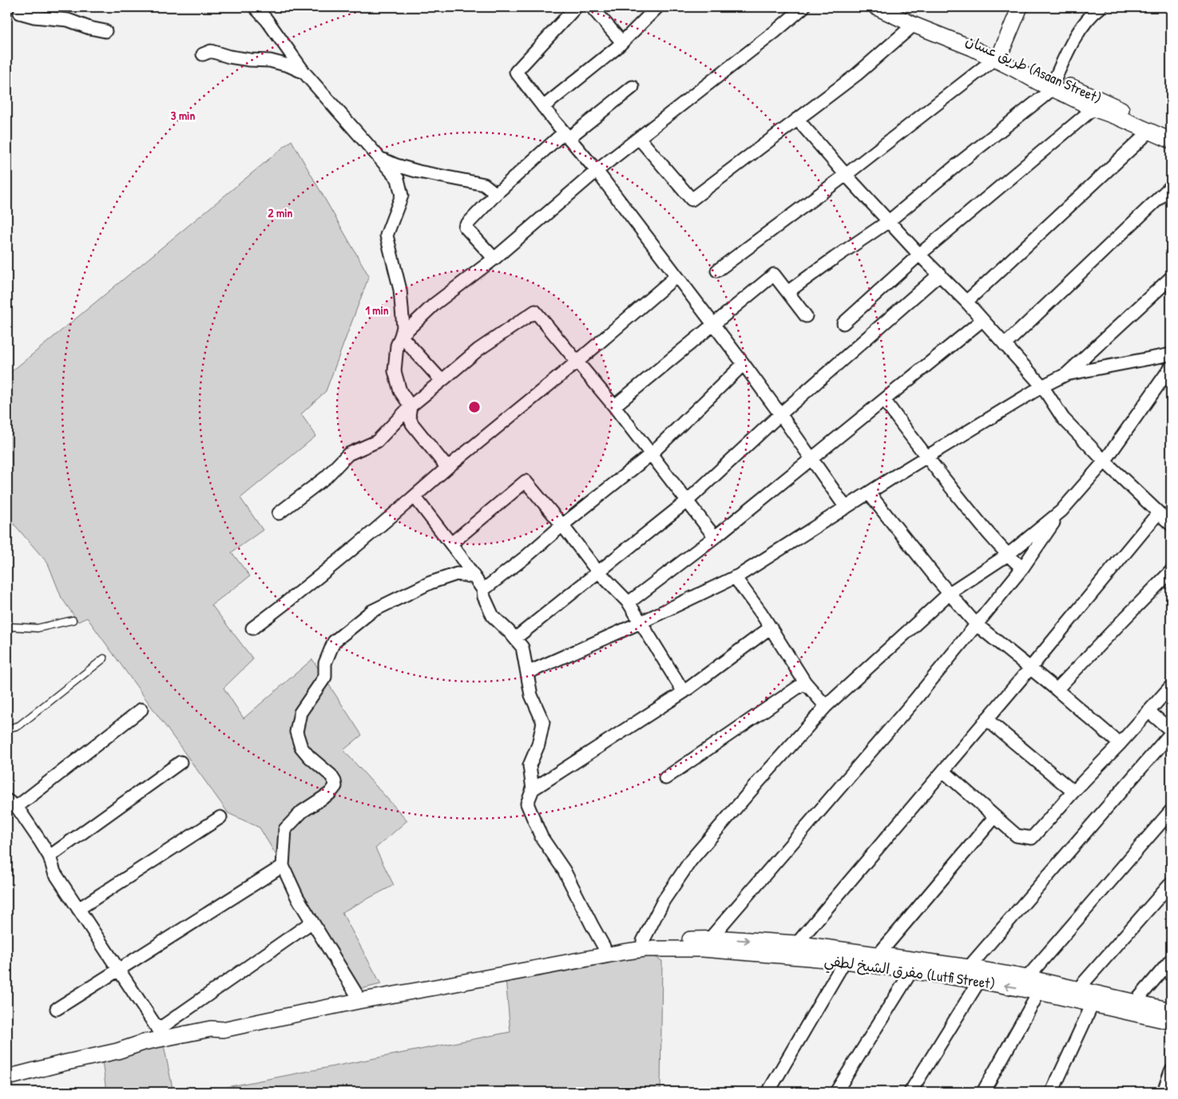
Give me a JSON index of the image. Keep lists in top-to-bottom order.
{
  "streets": {
    "street": ["طريق عسان (Asaan Street)", "مفرق الشيخ لطفي (Lutfi Street)"]
  },
  "rings": ["3 min", "2 min", "1 min"]
}
